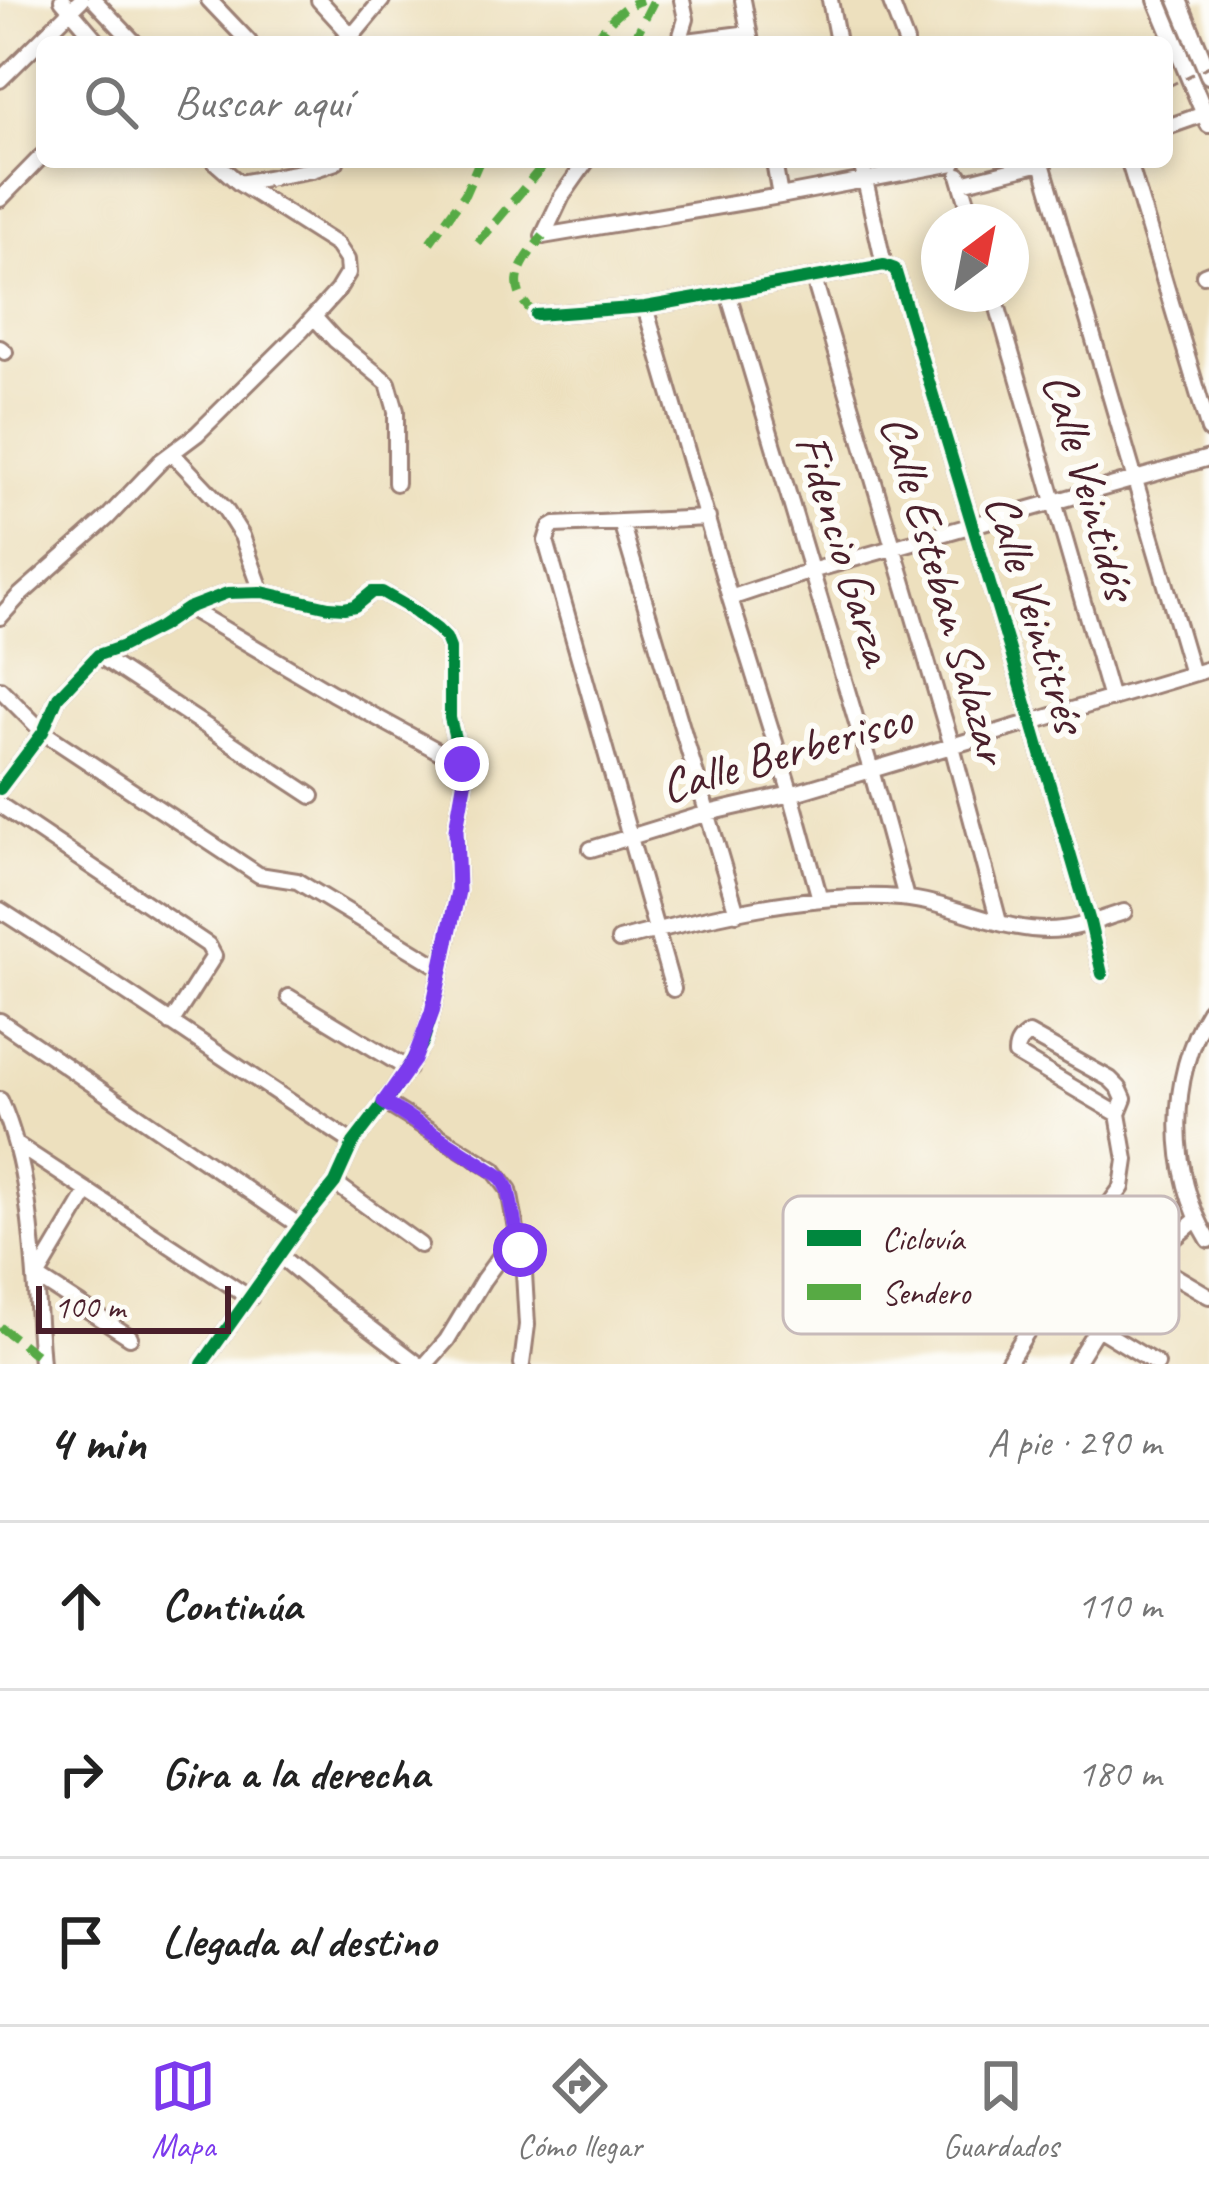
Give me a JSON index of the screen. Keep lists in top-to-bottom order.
{
  "streets": {
    "street": [
      "Calle Veintidós",
      "Fidencio Garza",
      "Calle Esteban Salazar",
      "Calle Veintitrés",
      "Calle Berberisco"
    ]
  },
  "crossings": [
    ["Calle Veintidós", "Calle Berberisco"],
    ["Fidencio Garza", "Calle Berberisco"],
    ["Calle Esteban Salazar", "Calle Berberisco"],
    ["Calle Veintitrés", "Calle Berberisco"]
  ],
  "legend": ["Ciclovía", "Sendero"],
  "scale_bar": "100 m",
  "north": "top right",
  "page": {
    "search": "Buscar aquí",
    "scale": "100 m",
    "heading": ["4 min", "A pie · 290 m"],
    "list": [
      ["Continúa", "110 m"],
      ["Gira a la derecha", "180 m"],
      "Llegada al destino"
    ],
    "nav": ["Mapa", "Cómo llegar", "Guardados"]
  }
}
